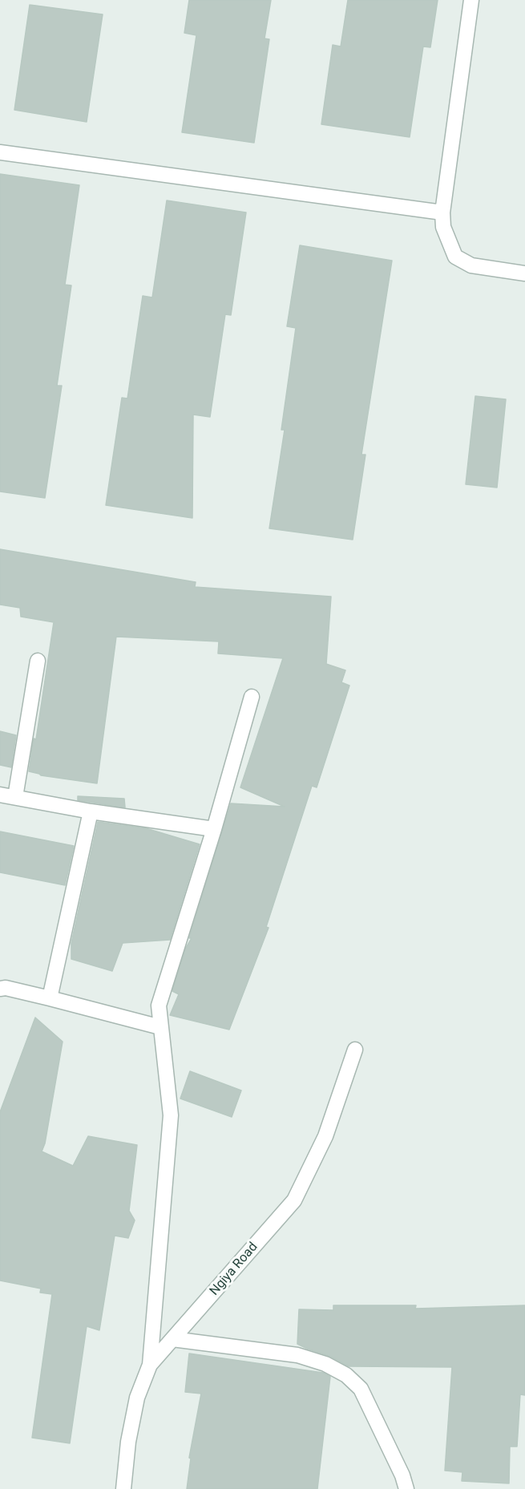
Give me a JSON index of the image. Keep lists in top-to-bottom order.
{
  "streets": {
    "street": ["Ngiya Road"]
  }
}
